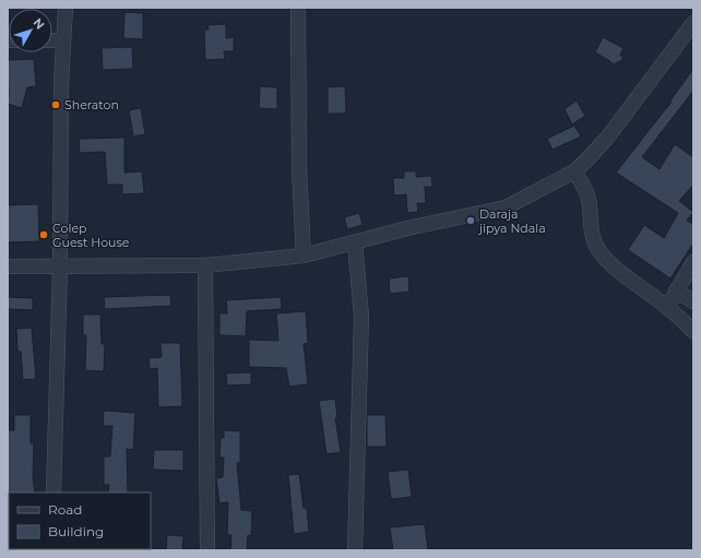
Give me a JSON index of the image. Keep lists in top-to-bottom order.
{
  "places": ["Sheraton", "Daraja jipya Ndala", "Colep Guest House"],
  "legend": ["Road", "Building"],
  "north": "top right"
}
